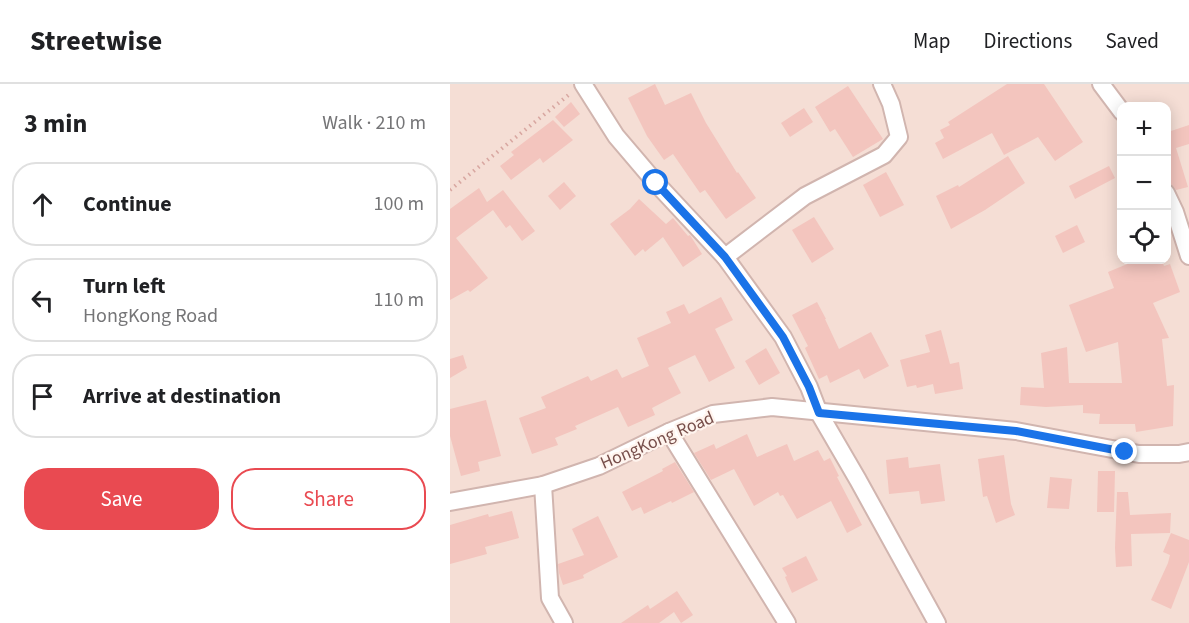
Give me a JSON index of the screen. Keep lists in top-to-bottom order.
{
  "streets": {
    "street": ["HongKong Road"]
  },
  "page": {
    "header": "Streetwise",
    "nav": ["Map", "Directions", "Saved"],
    "heading": ["3 min", "Walk · 210 m"],
    "map_buttons": ["+", "−"],
    "list": [
      ["Continue", "100 m"],
      ["Turn left", "HongKong Road", "110 m"],
      "Arrive at destination"
    ],
    "buttons": ["Save", "Share"]
  }
}
